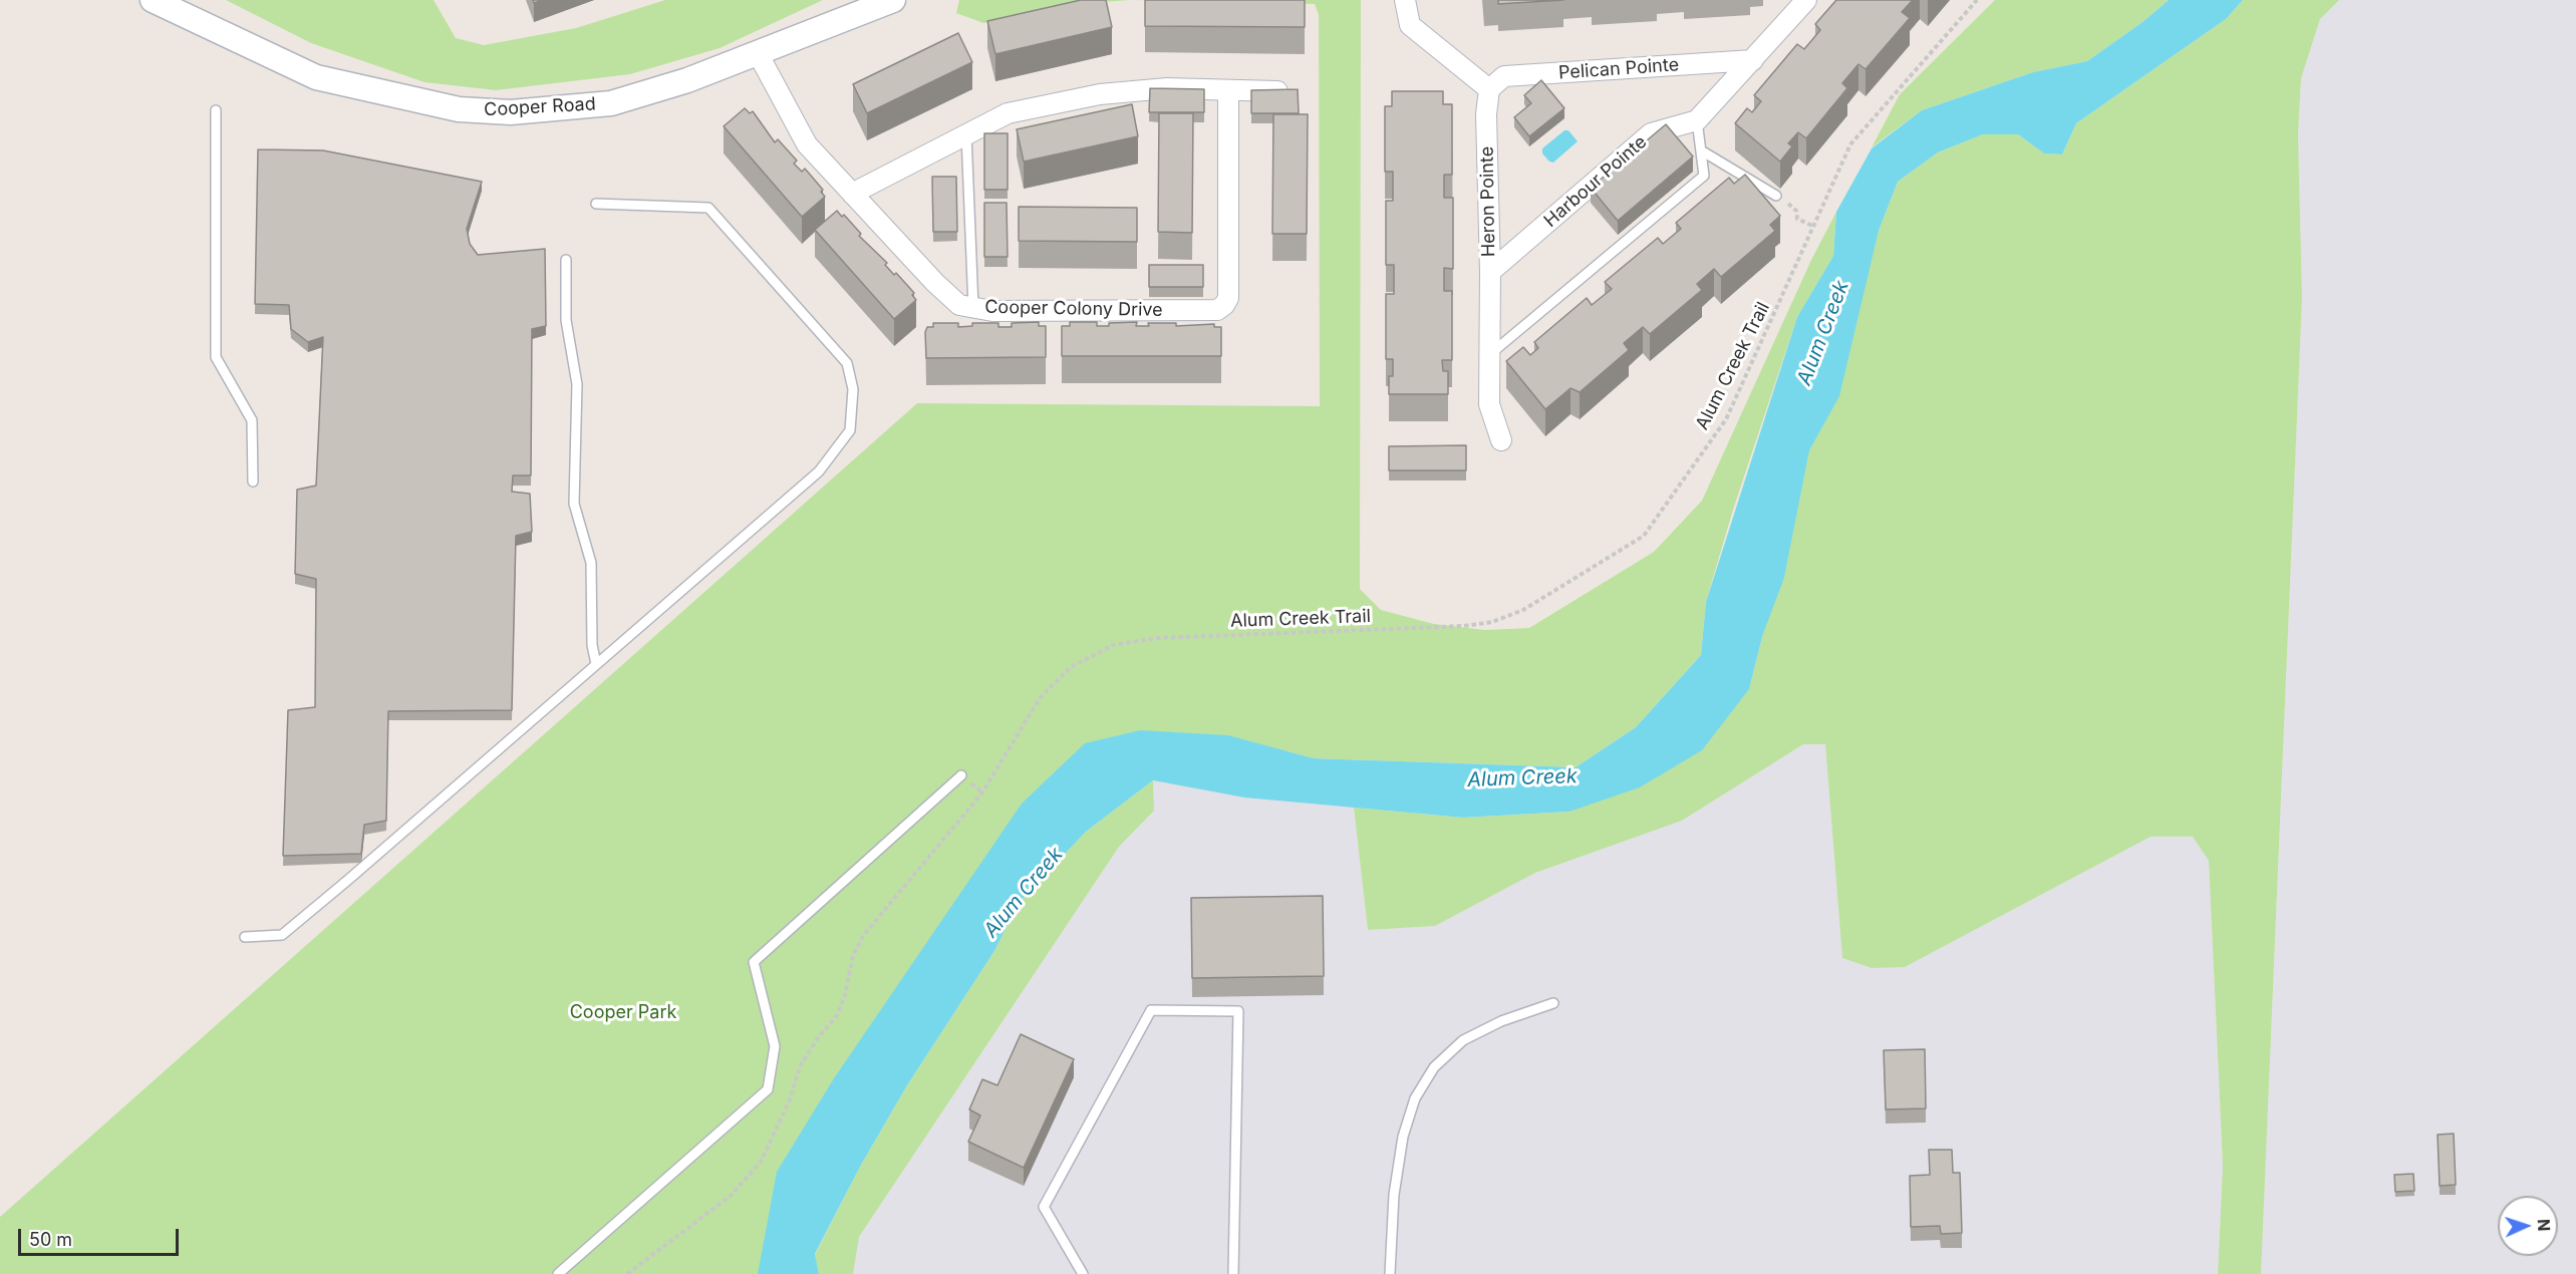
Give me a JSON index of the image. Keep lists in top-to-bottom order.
{
  "streets": {
    "street": [
      "Pelican Pointe",
      "Cooper Road",
      "Harbour Pointe",
      "Heron Pointe",
      "Cooper Colony Drive"
    ],
    "path": ["Alum Creek Trail"]
  },
  "crossings": [
    ["Pelican Pointe", "Heron Pointe"],
    ["Cooper Road", "Cooper Colony Drive"],
    ["Harbour Pointe", "Heron Pointe"]
  ],
  "water": ["Alum Creek"],
  "parks": ["Cooper Park"],
  "scale_bar": "50 m",
  "north": "right"
}
